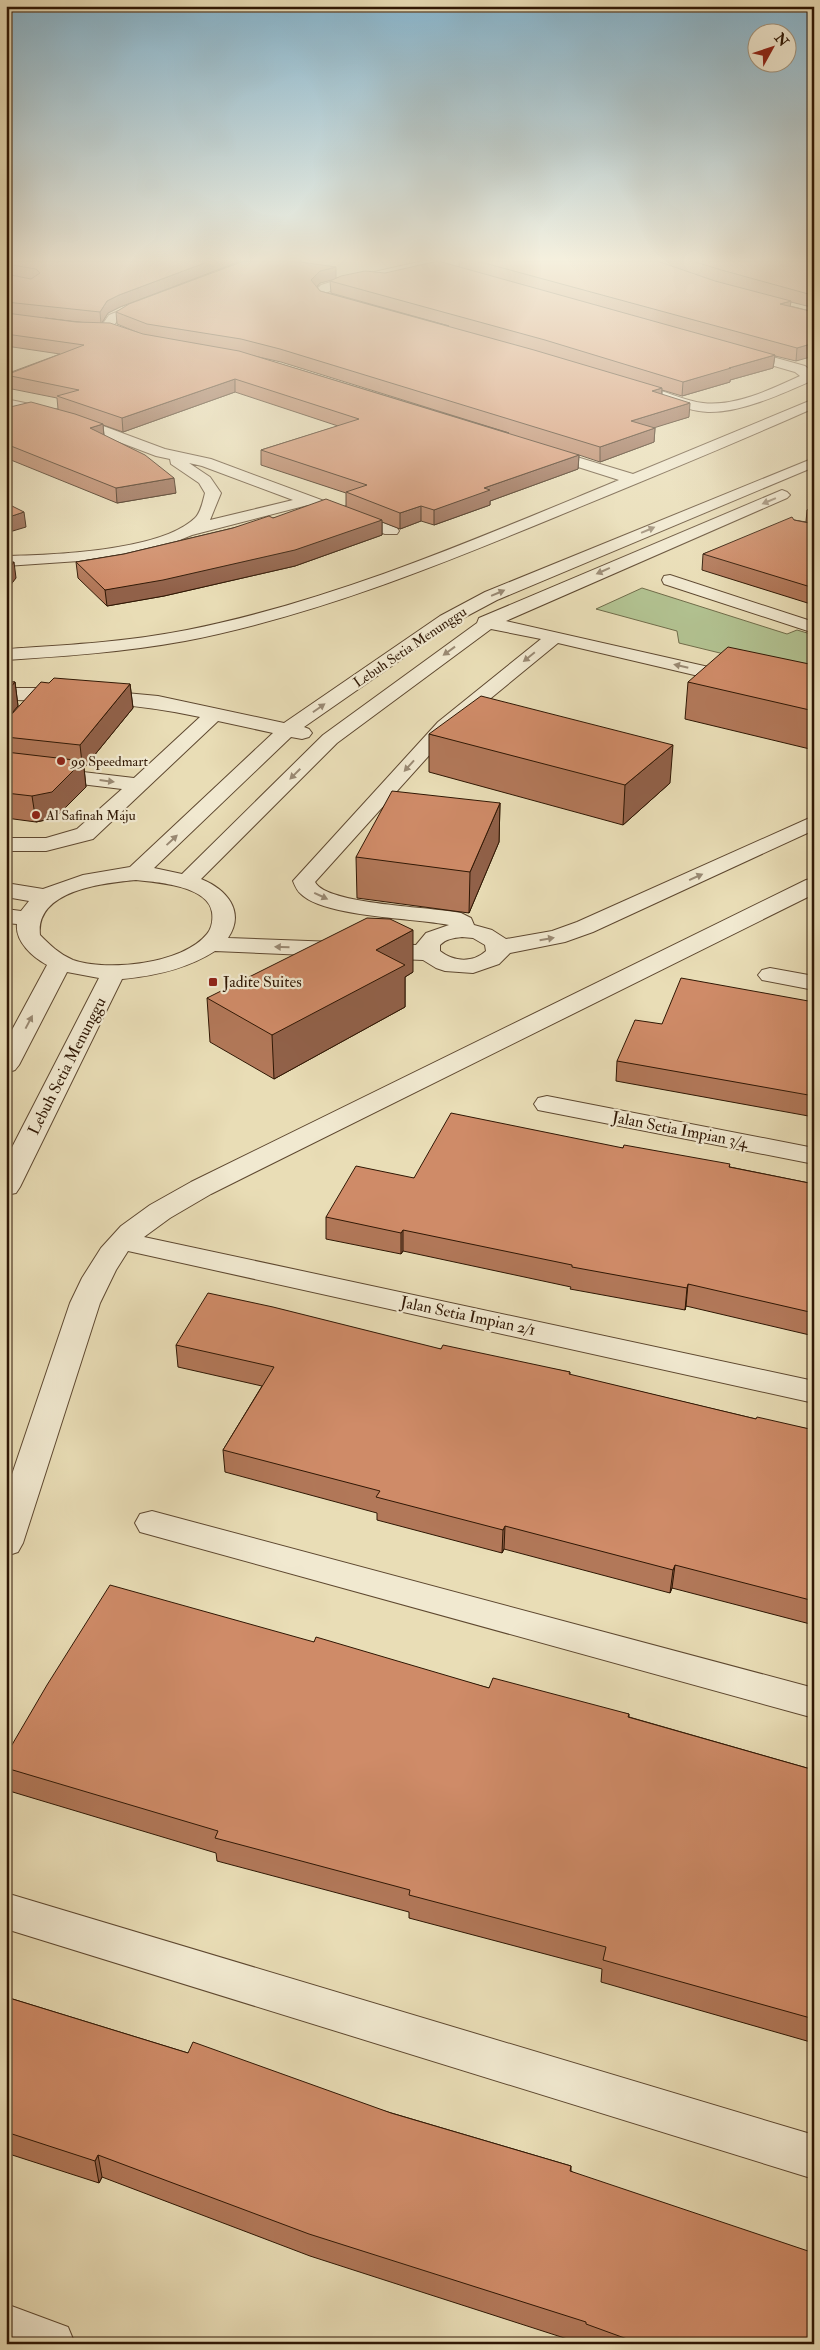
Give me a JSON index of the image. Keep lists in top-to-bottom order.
{
  "streets": {
    "street": ["Lebuh Setia Menunggu", "Jalan Setia Impian 3/4", "Jalan Setia Impian 2/1"]
  },
  "places": {
    "other": ["99 Speedmart", "Al Safinah Maju"],
    "transit": ["Jadite Suites"]
  },
  "north": "top right"
}
